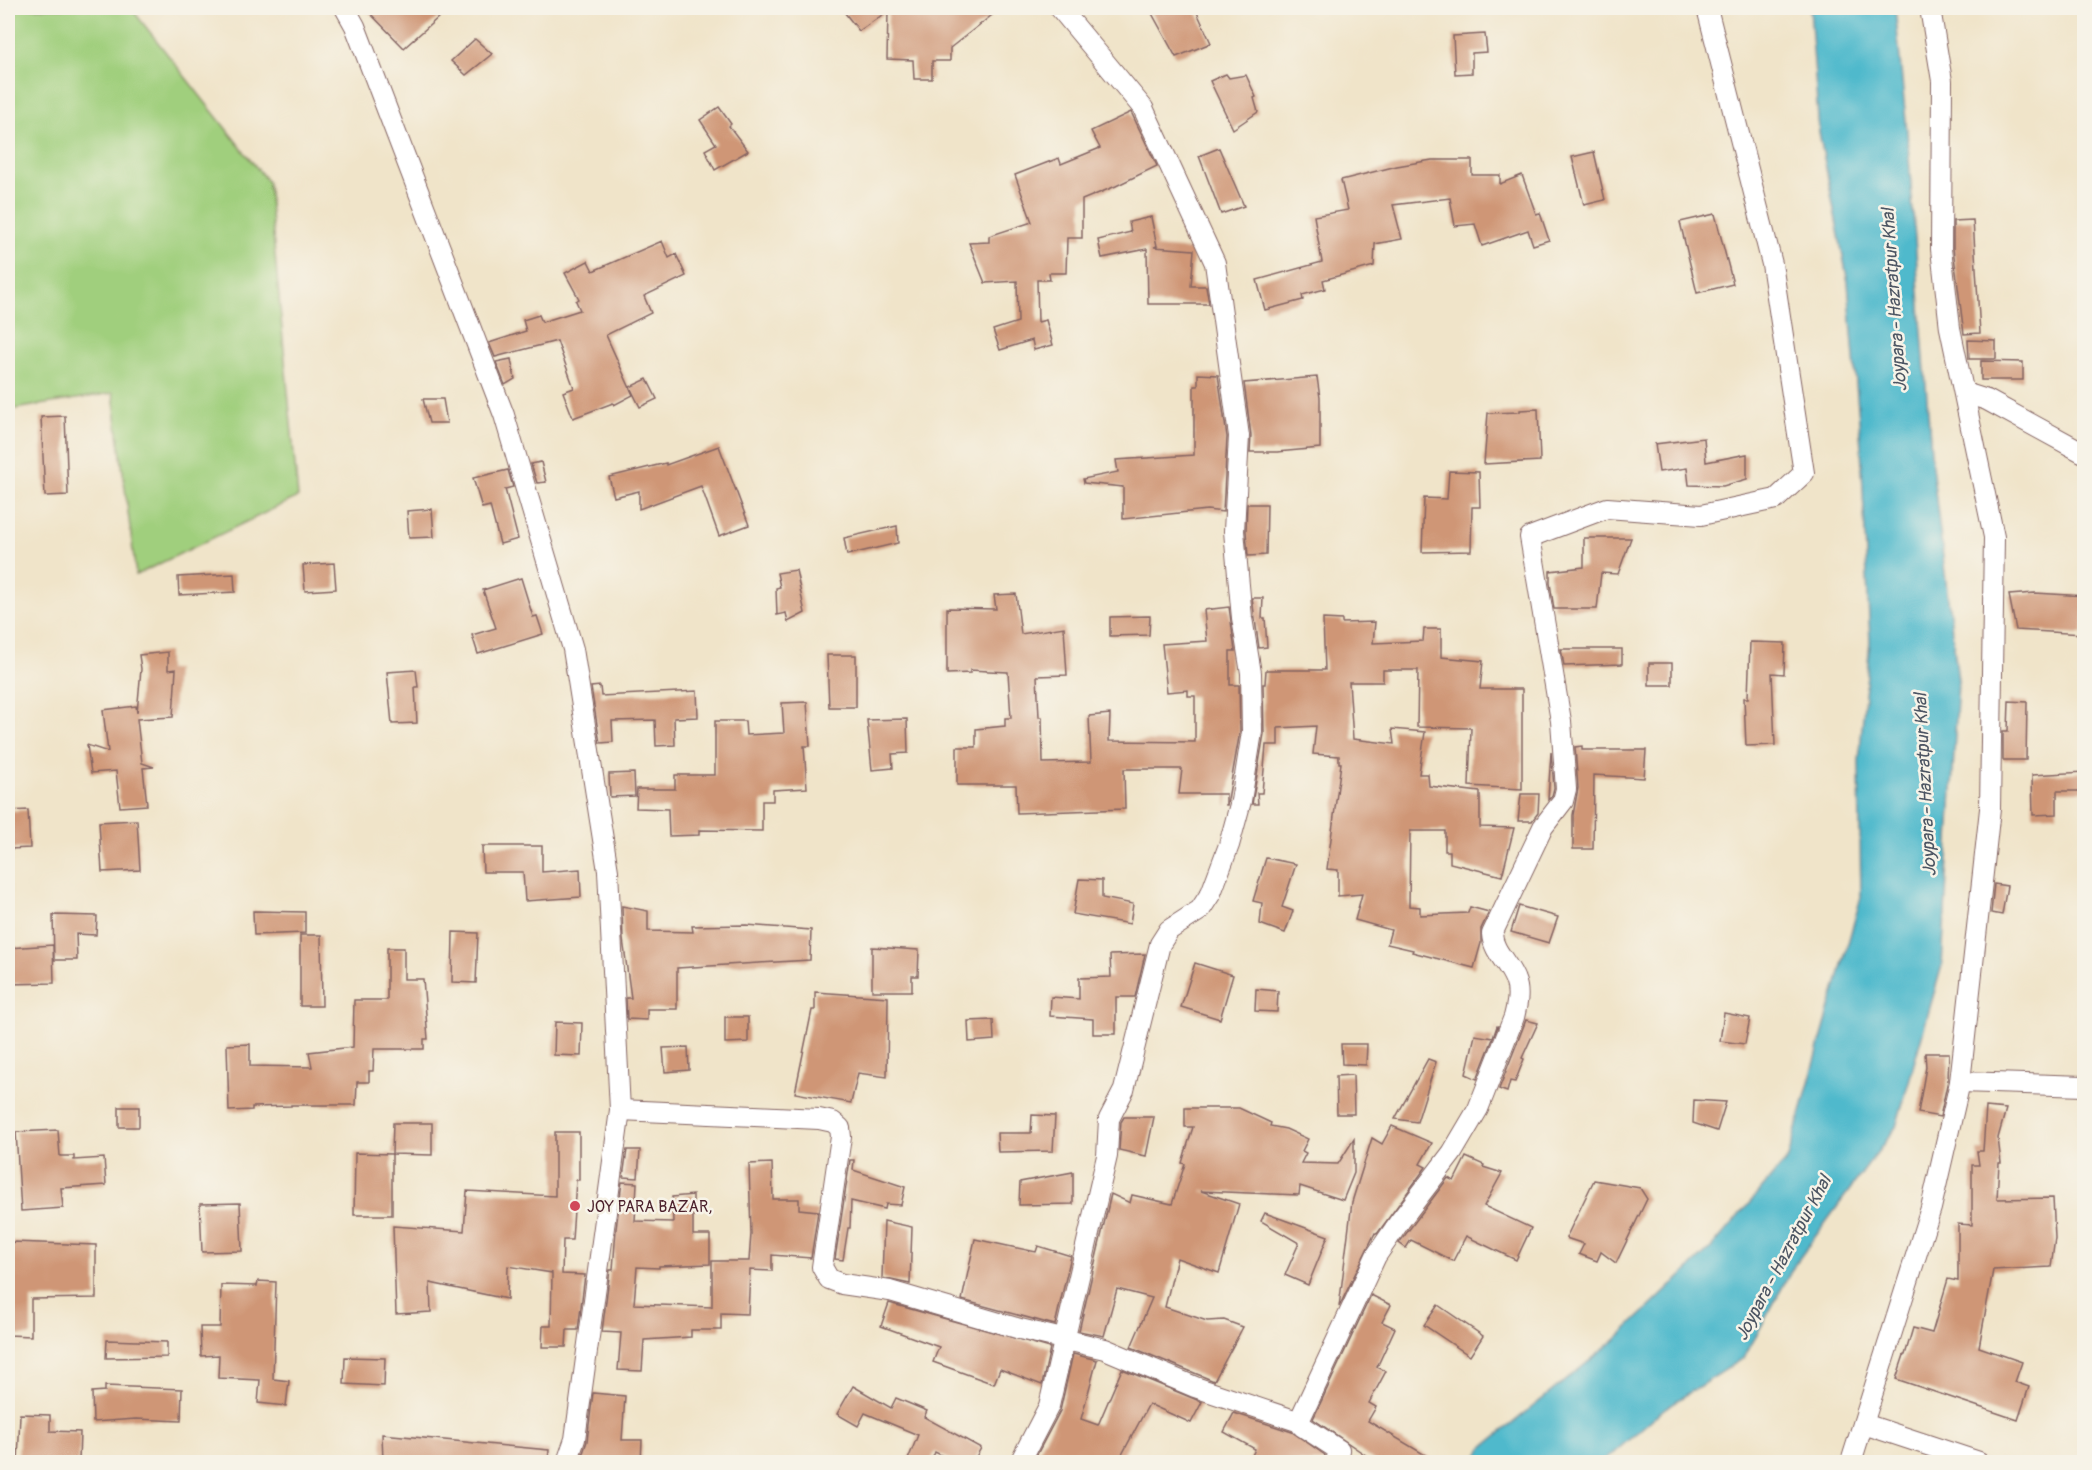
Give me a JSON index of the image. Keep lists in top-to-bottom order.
{
  "water": ["Joypara - Hazratpur Khal"],
  "places": ["JOY PARA BAZAR,"]
}
